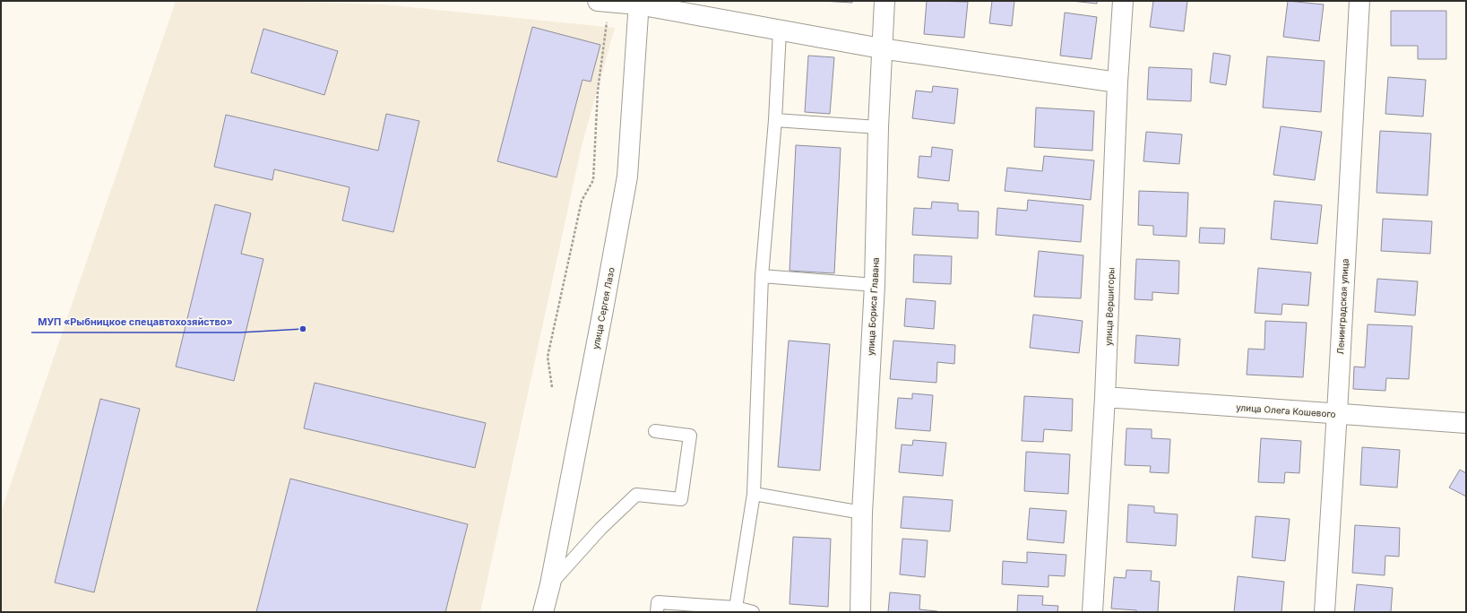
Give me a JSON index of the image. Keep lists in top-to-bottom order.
{
  "streets": {
    "street": [
      "улица Бориса Главана",
      "улица Вершигоры",
      "Ленинградская улица",
      "улица Сергея Лазо",
      "улица Олега Кошевого"
    ]
  },
  "crossings": [
    ["улица Вершигоры", "улица Олега Кошевого"],
    ["Ленинградская улица", "улица Олега Кошевого"]
  ],
  "places": ["МУП «Рыбницкое спецавтохозяйство»"]
}
